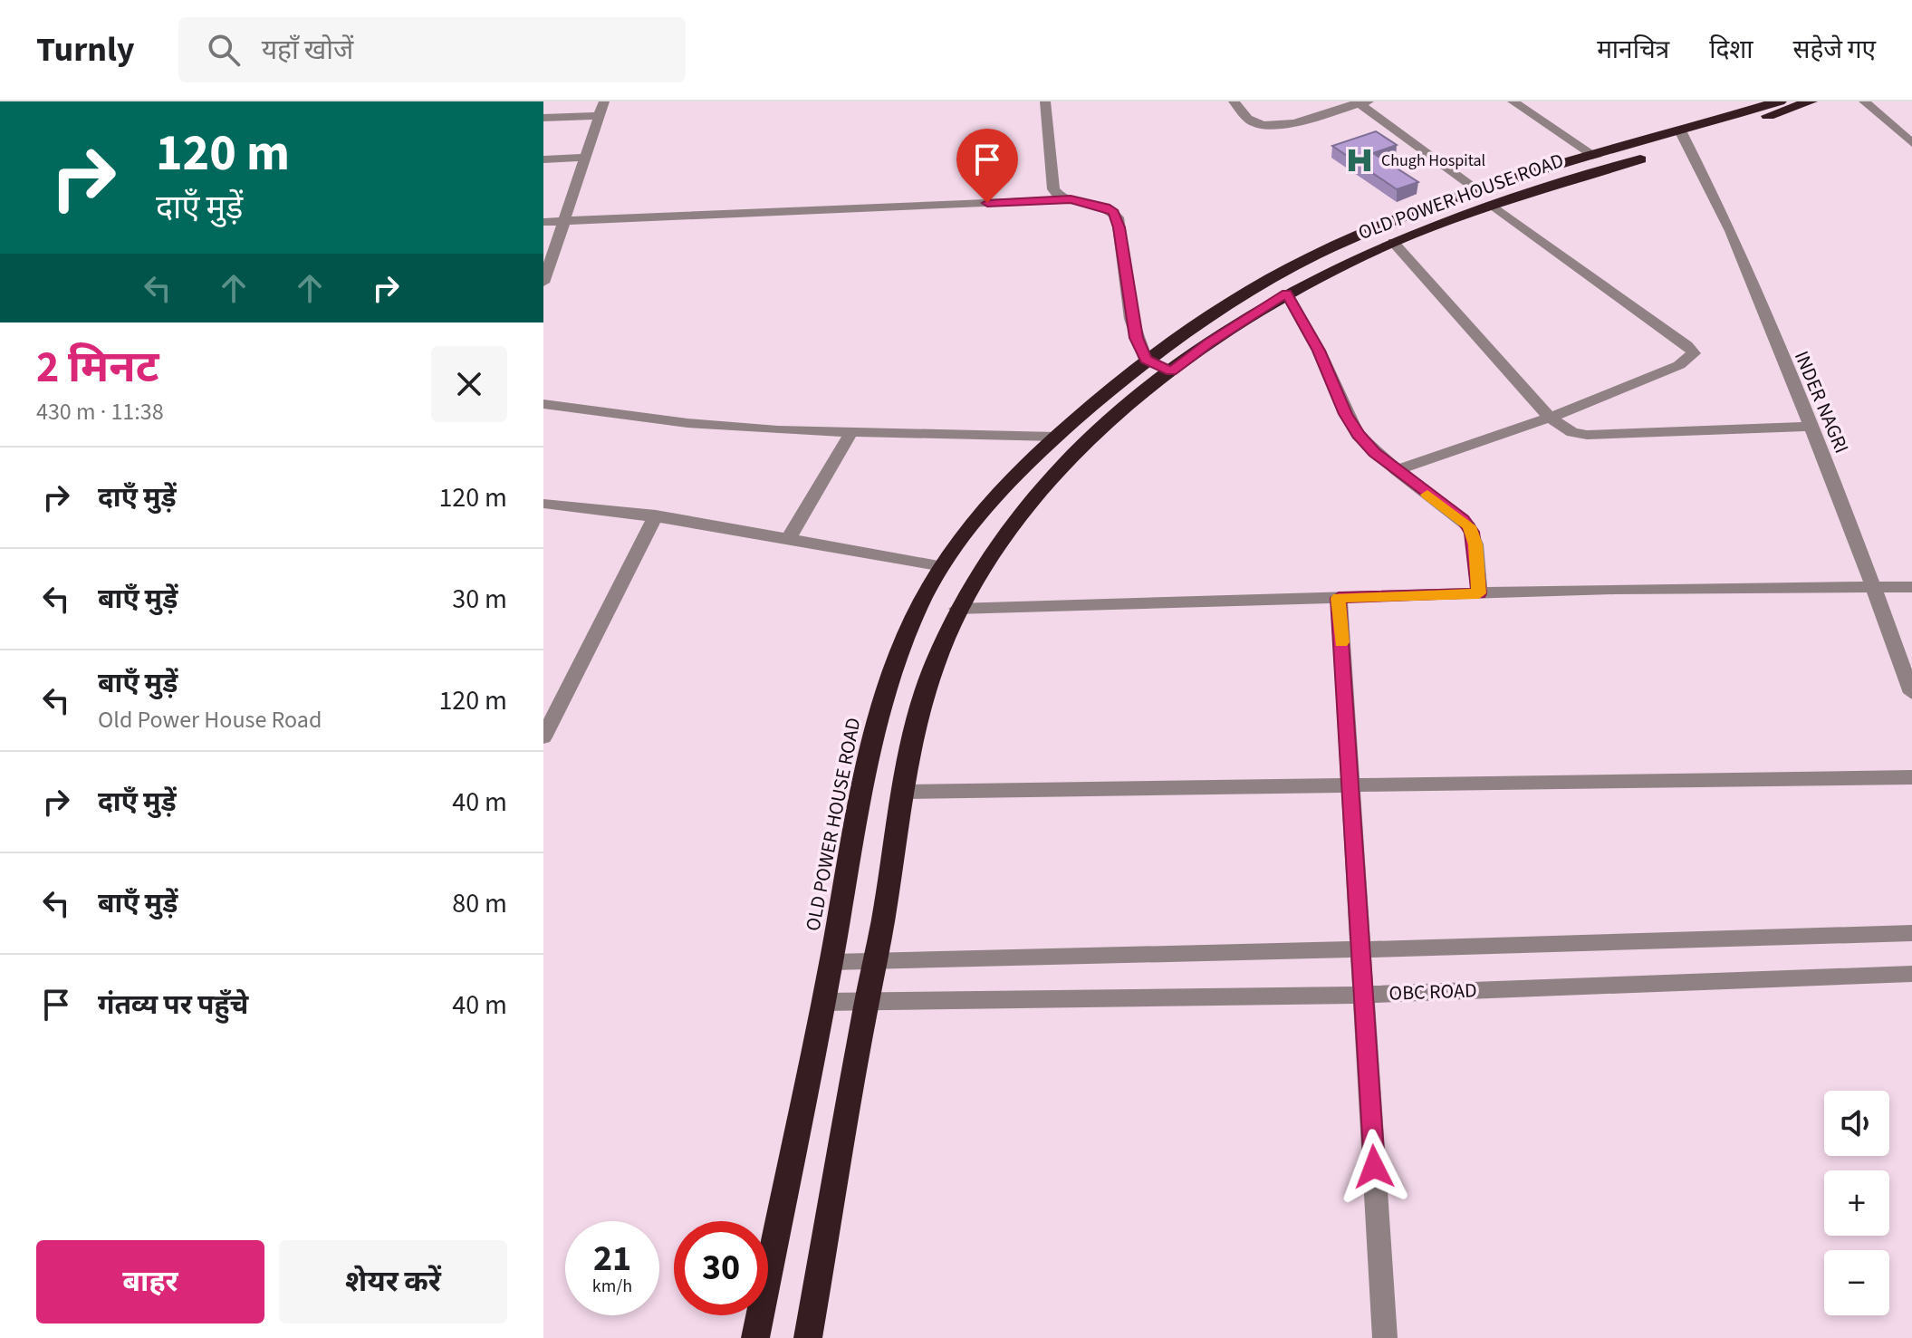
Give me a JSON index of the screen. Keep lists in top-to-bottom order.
{
  "streets": {
    "highway": ["OLD POWER HOUSE ROAD"],
    "street": ["INDER NAGRI", "OBC ROAD"]
  },
  "crossings": [
    ["OLD POWER HOUSE ROAD", "INDER NAGRI"],
    ["OLD POWER HOUSE ROAD", "OBC ROAD"]
  ],
  "places": {
    "hospital": ["Chugh Hospital"]
  },
  "page": {
    "header": "Turnly",
    "search": "यहाँ खोजें",
    "nav": ["मानचित्र", "दिशा", "सहेजे गए"],
    "turn": ["120 m", "दाएँ मुड़ें"],
    "heading": ["2 मिनट", "430 m · 11:38"],
    "list": [
      {
        "name": "दाएँ मुड़ें",
        "value": "120 m"
      },
      {
        "name": "बाएँ मुड़ें",
        "value": "30 m"
      },
      {
        "name": "बाएँ मुड़ें",
        "note": "Old Power House Road",
        "value": "120 m"
      },
      {
        "name": "दाएँ मुड़ें",
        "value": "40 m"
      },
      {
        "name": "बाएँ मुड़ें",
        "value": "80 m"
      },
      {
        "name": "गंतव्य पर पहुँचे",
        "value": "40 m"
      }
    ],
    "map_buttons": ["+", "−"],
    "speed": "21 km/h",
    "limit": "30",
    "buttons": ["बाहर", "शेयर करें"]
  }
}
